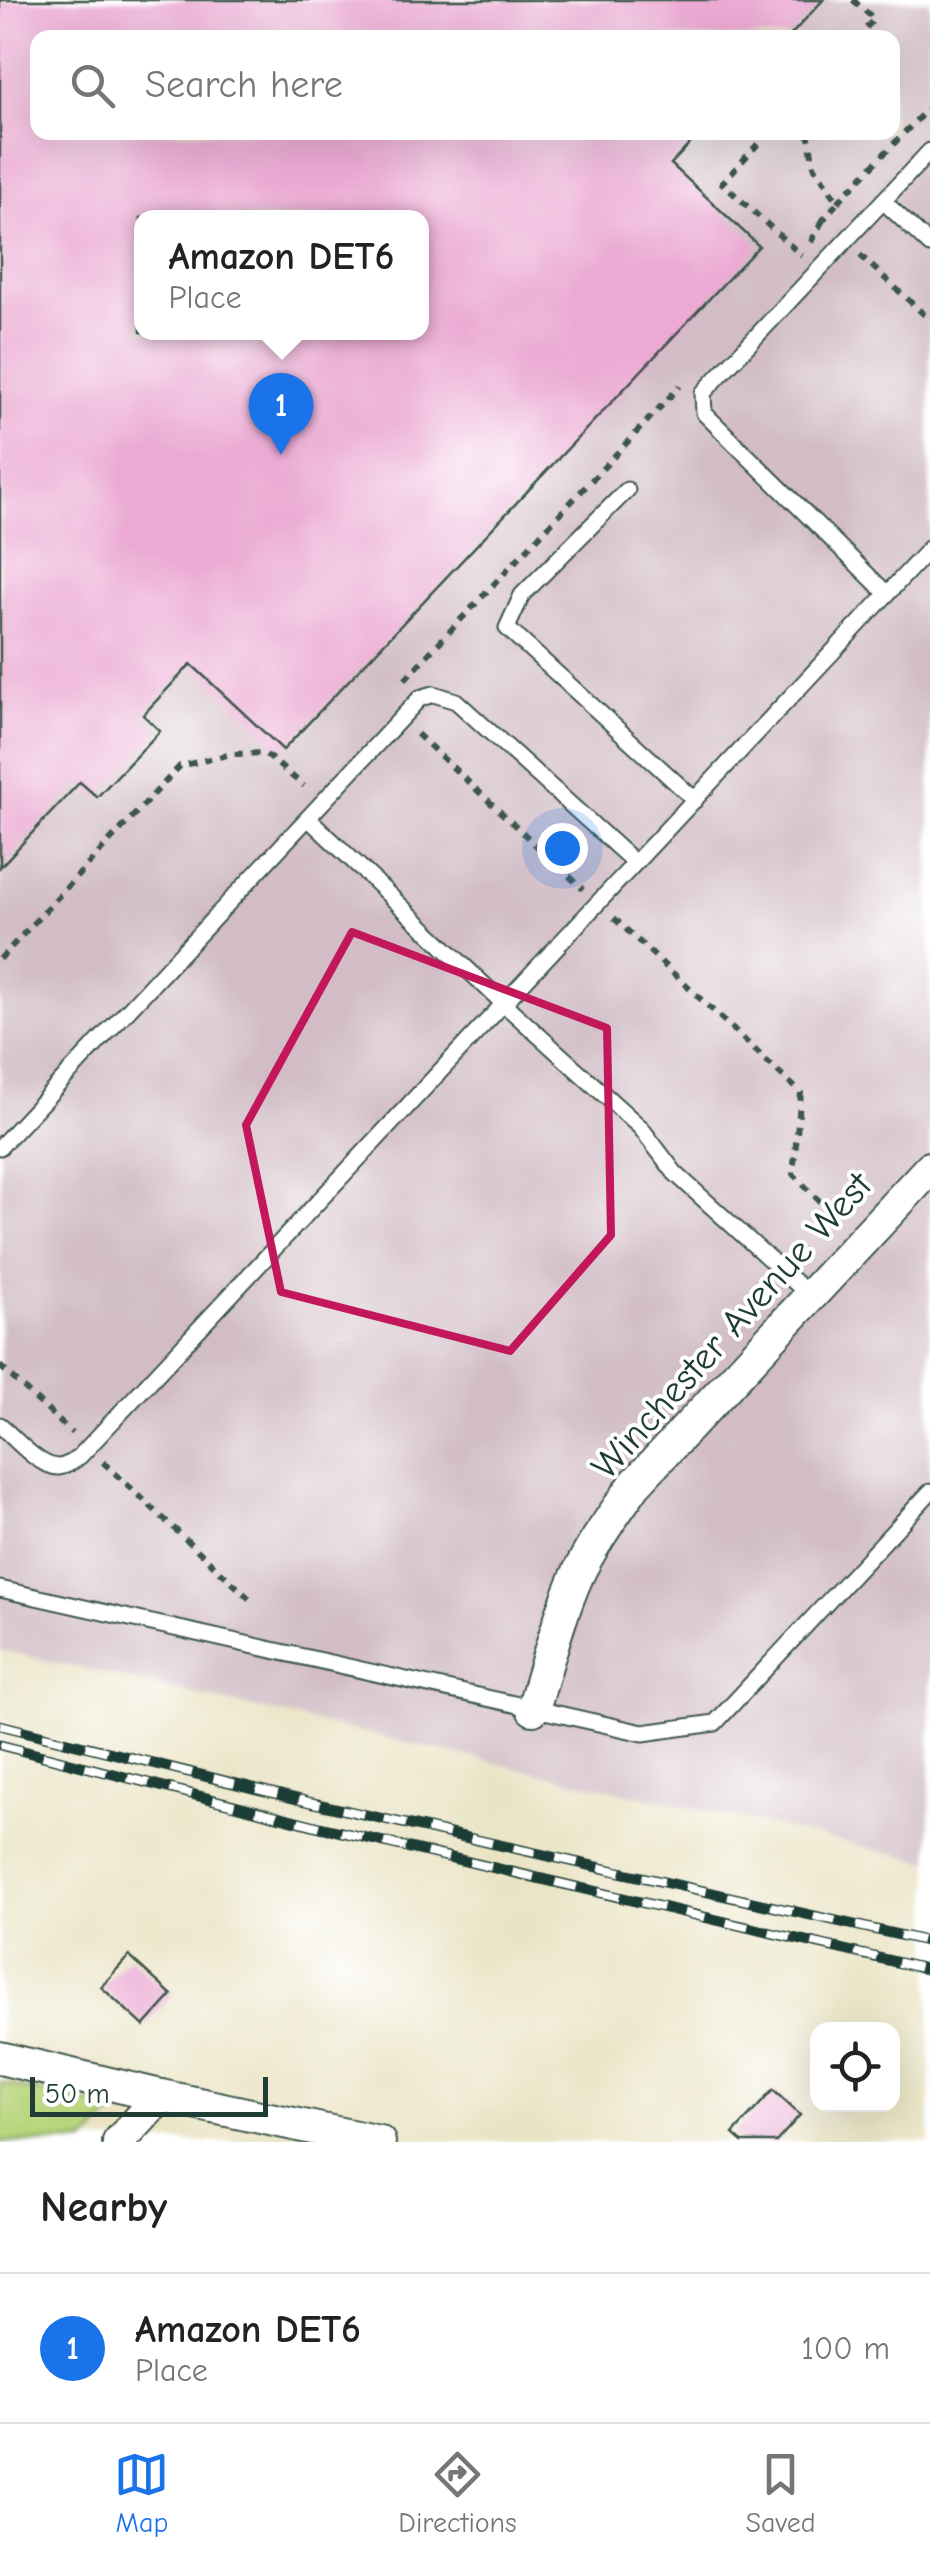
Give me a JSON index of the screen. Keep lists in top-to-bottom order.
{
  "streets": {
    "street": ["Winchester Avenue West"]
  },
  "scale_bar": "50 m",
  "page": {
    "search": "Search here",
    "popup": ["Amazon DET6", "Place"],
    "pins": "1",
    "scale": "50 m",
    "heading": "Nearby",
    "list": [
      {
        "mark": "1",
        "name": "Amazon DET6",
        "note": "Place",
        "value": "100 m"
      }
    ],
    "nav": ["Map", "Directions", "Saved"]
  }
}
